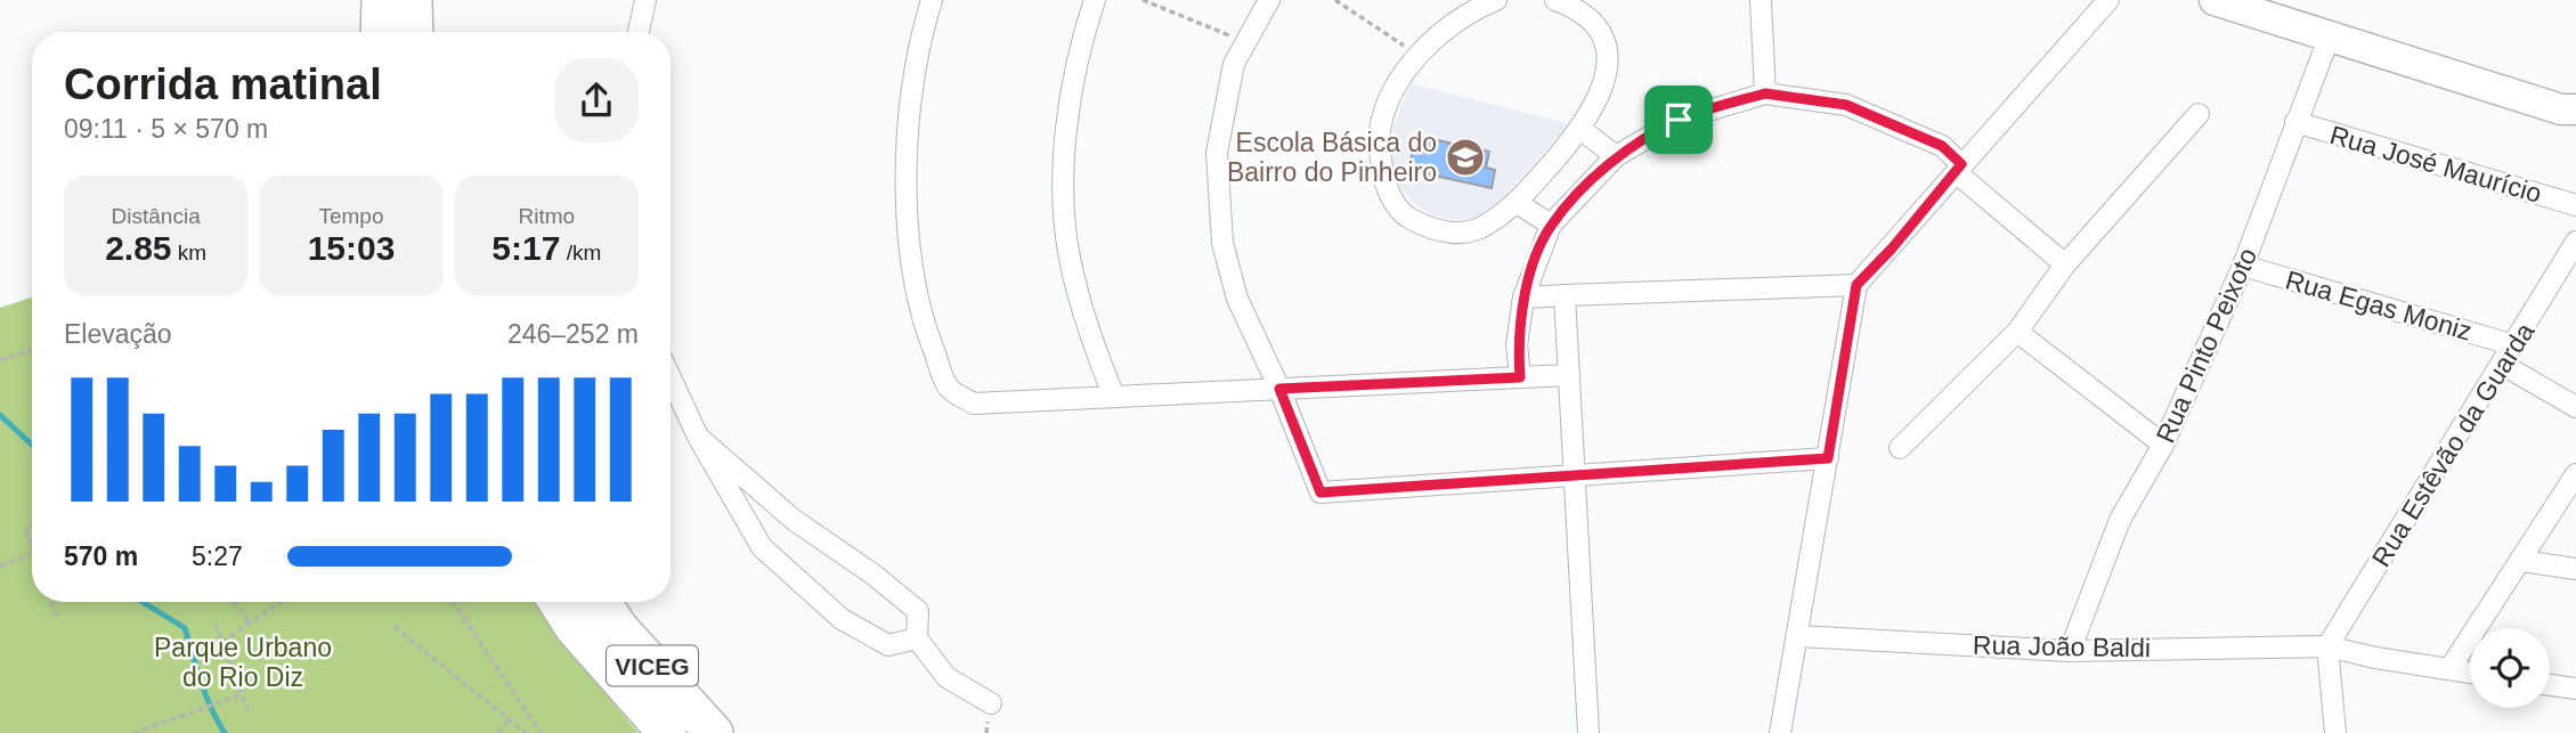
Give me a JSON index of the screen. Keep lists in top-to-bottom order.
{
  "streets": {
    "highway": ["VICEG"],
    "street": [
      "Rua José Maurício",
      "Rua Egas Moniz",
      "Rua Pinto Peixoto",
      "Rua Estêvão da Guarda",
      "Rua João Baldi"
    ]
  },
  "crossings": [
    ["Rua José Maurício", "Rua Pinto Peixoto"],
    ["Rua Egas Moniz", "Rua Pinto Peixoto"],
    ["Rua Egas Moniz", "Rua Estêvão da Guarda"],
    ["Rua Pinto Peixoto", "Rua João Baldi"],
    ["Rua Estêvão da Guarda", "Rua João Baldi"]
  ],
  "parks": ["Parque Urbano do Rio Diz"],
  "places": {
    "school or university": ["Escola Básica do Bairro do Pinheiro"]
  },
  "page": {
    "heading": ["Corrida matinal", "09:11 · 5 × 570 m"],
    "stats": [
      ["Distância", "2.85 km"],
      ["Tempo", "15:03"],
      ["Ritmo", "5:17 /km"]
    ],
    "chart": ["Elevação", "246–252 m"],
    "list": [
      {
        "name": "570 m",
        "note": "5:27"
      }
    ]
  }
}
